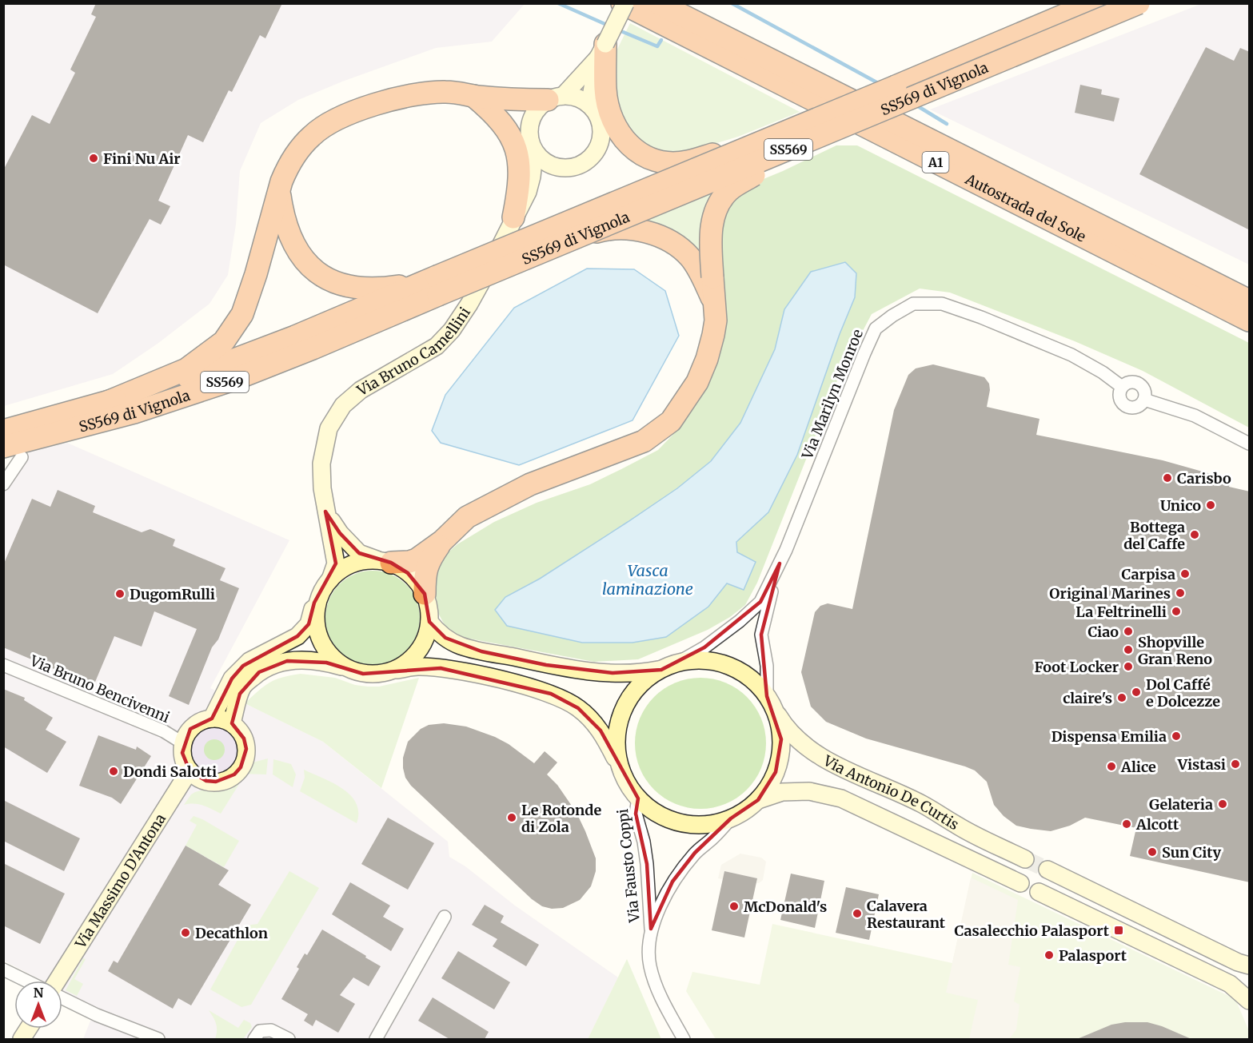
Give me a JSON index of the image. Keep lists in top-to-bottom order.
{
  "streets": {
    "highway": [
      "SS569 di Vignola",
      "SS569",
      "A1",
      "Autostrada del Sole"
    ],
    "street": [
      "Via Bruno Camellini",
      "Via Marilyn Monroe",
      "Via Bruno Bencivenni",
      "Via Antonio De Curtis",
      "Via Fausto Coppi",
      "Via Massimo D'Antona"
    ]
  },
  "crossings": [
    ["Via Marilyn Monroe", "Via Antonio De Curtis"],
    ["Via Marilyn Monroe", "Via Fausto Coppi"],
    ["Via Bruno Bencivenni", "Via Massimo D'Antona"],
    ["Via Antonio De Curtis", "Via Fausto Coppi"]
  ],
  "water": ["Vasca laminazione"],
  "places": {
    "other": [
      "Fini Nu Air",
      "Carisbo",
      "Unico",
      "Bottega del Caffe",
      "Carpisa",
      "Original Marines",
      "DugomRulli",
      "La Feltrinelli",
      "Ciao",
      "Shopville Gran Reno",
      "Foot Locker",
      "Dol Caffé e Dolcezze",
      "claire's",
      "Dispensa Emilia",
      "Vistasi",
      "Alice",
      "Dondi Salotti",
      "Gelateria",
      "Le Rotonde di Zola",
      "Alcott",
      "Sun City",
      "McDonald's",
      "Calavera Restaurant",
      "Decathlon",
      "Palasport"
    ],
    "transit": ["Casalecchio Palasport"]
  },
  "north": "top"
}
